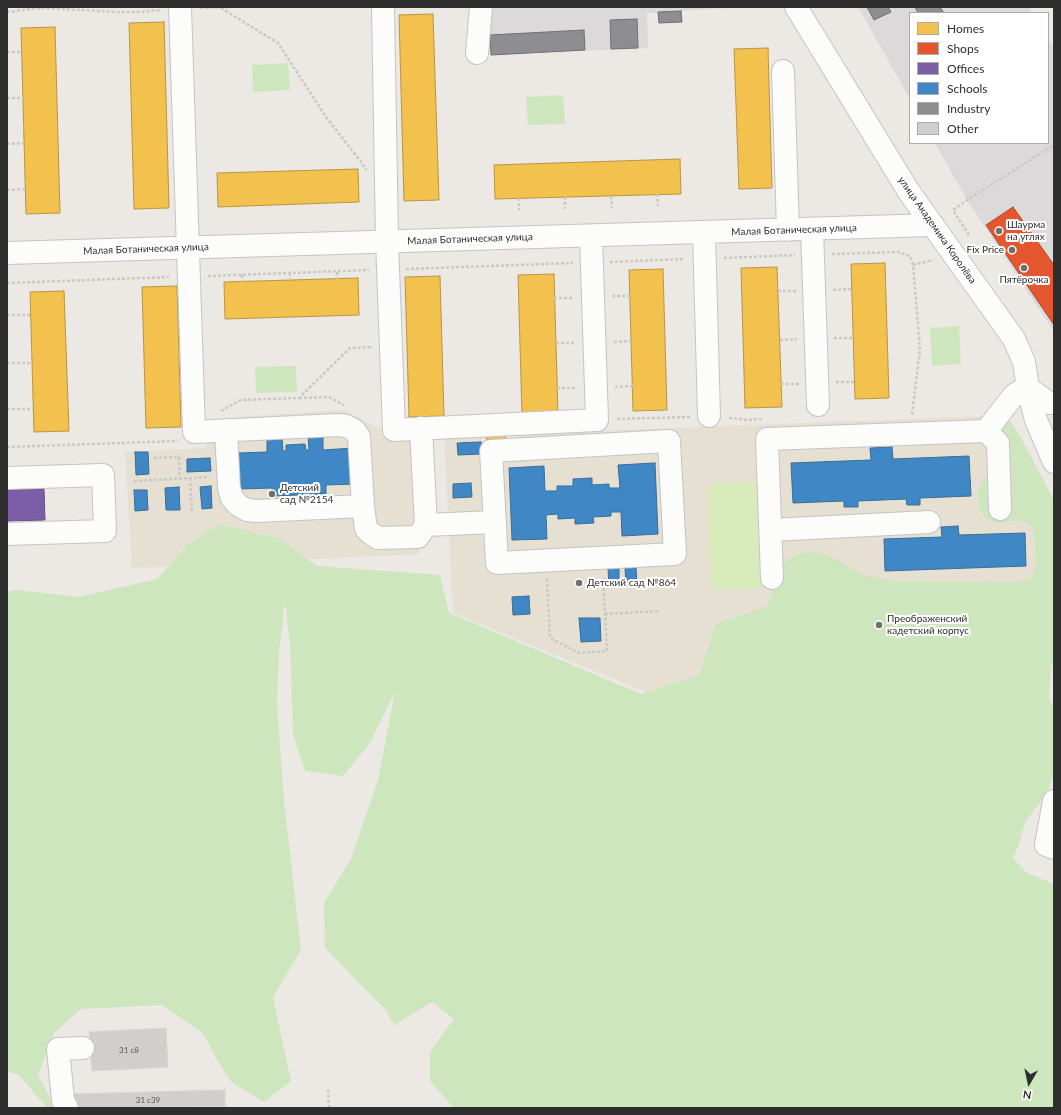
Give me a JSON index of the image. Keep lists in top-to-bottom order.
{
  "streets": {
    "street": ["Малая Ботаническая улица", "улица Академика Королёва"]
  },
  "crossings": [
    ["Малая Ботаническая улица", "улица Академика Королёва"]
  ],
  "places": [
    "Шаурма на углях",
    "Fix Price",
    "Пятёрочка",
    "Детский сад №2154",
    "Детский сад №864",
    "Преображенский кадетский корпус"
  ],
  "house_numbers": ["31 с8", "31 с39"],
  "legend": [
    "Homes",
    "Shops",
    "Offices",
    "Schools",
    "Industry",
    "Other"
  ],
  "north": "bottom"
}
